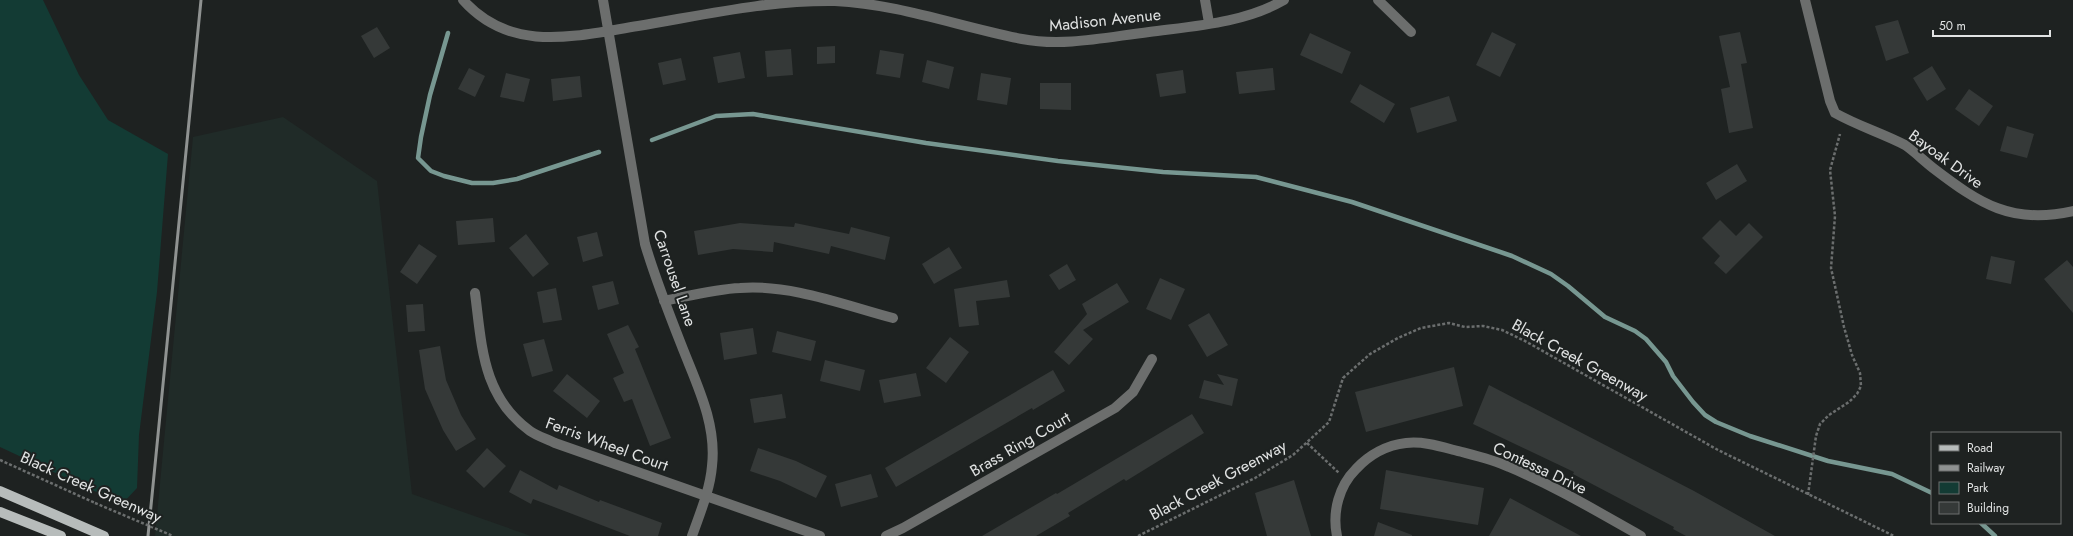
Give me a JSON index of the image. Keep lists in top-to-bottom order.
{
  "streets": {
    "street": [
      "Madison Avenue",
      "Bayoak Drive",
      "Carrousel Lane",
      "Ferris Wheel Court",
      "Brass Ring Court",
      "Contessa Drive"
    ],
    "path": ["Black Creek Greenway"]
  },
  "crossings": [
    ["Madison Avenue", "Carrousel Lane"],
    ["Carrousel Lane", "Ferris Wheel Court"]
  ],
  "legend": [
    "Road",
    "Railway",
    "Park",
    "Building"
  ],
  "scale_bar": "50 m"
}
